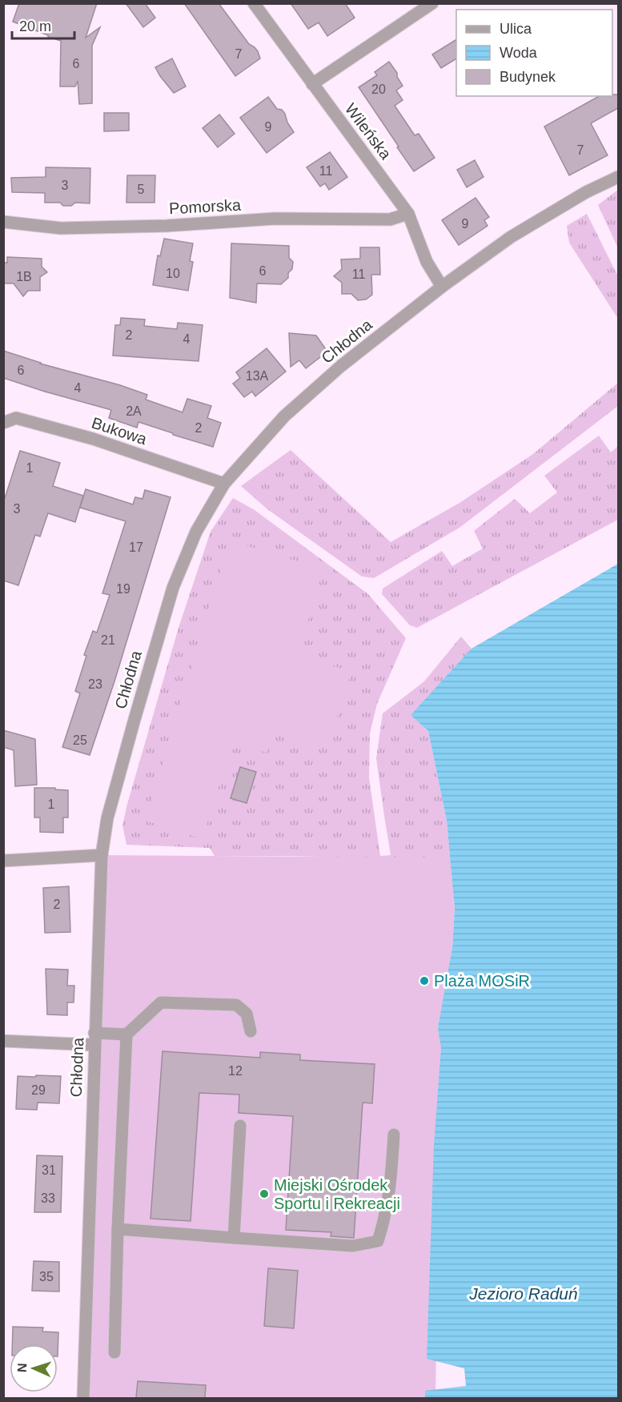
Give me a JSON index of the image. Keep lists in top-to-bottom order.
{
  "streets": {
    "street": [
      "Wileńska",
      "Pomorska",
      "Chłodna",
      "Bukowa"
    ]
  },
  "crossings": [
    ["Wileńska", "Pomorska"],
    ["Wileńska", "Chłodna"],
    ["Chłodna", "Bukowa"]
  ],
  "water": ["Jezioro Raduń"],
  "places": ["Plaża MOSiR", "Miejski Ośrodek Sportu i Rekreacji"],
  "house_numbers": [
    "7",
    "6",
    "20",
    "9",
    "7",
    "11",
    "3",
    "5",
    "9",
    "6",
    "10",
    "11",
    "1B",
    "2",
    "4",
    "6",
    "13A",
    "4",
    "2A",
    "2",
    "1",
    "3",
    "17",
    "19",
    "21",
    "23",
    "25",
    "1",
    "2",
    "12",
    "29",
    "31",
    "33",
    "35"
  ],
  "legend": ["Ulica", "Woda", "Budynek"],
  "scale_bar": "20 m",
  "north": "left"
}
